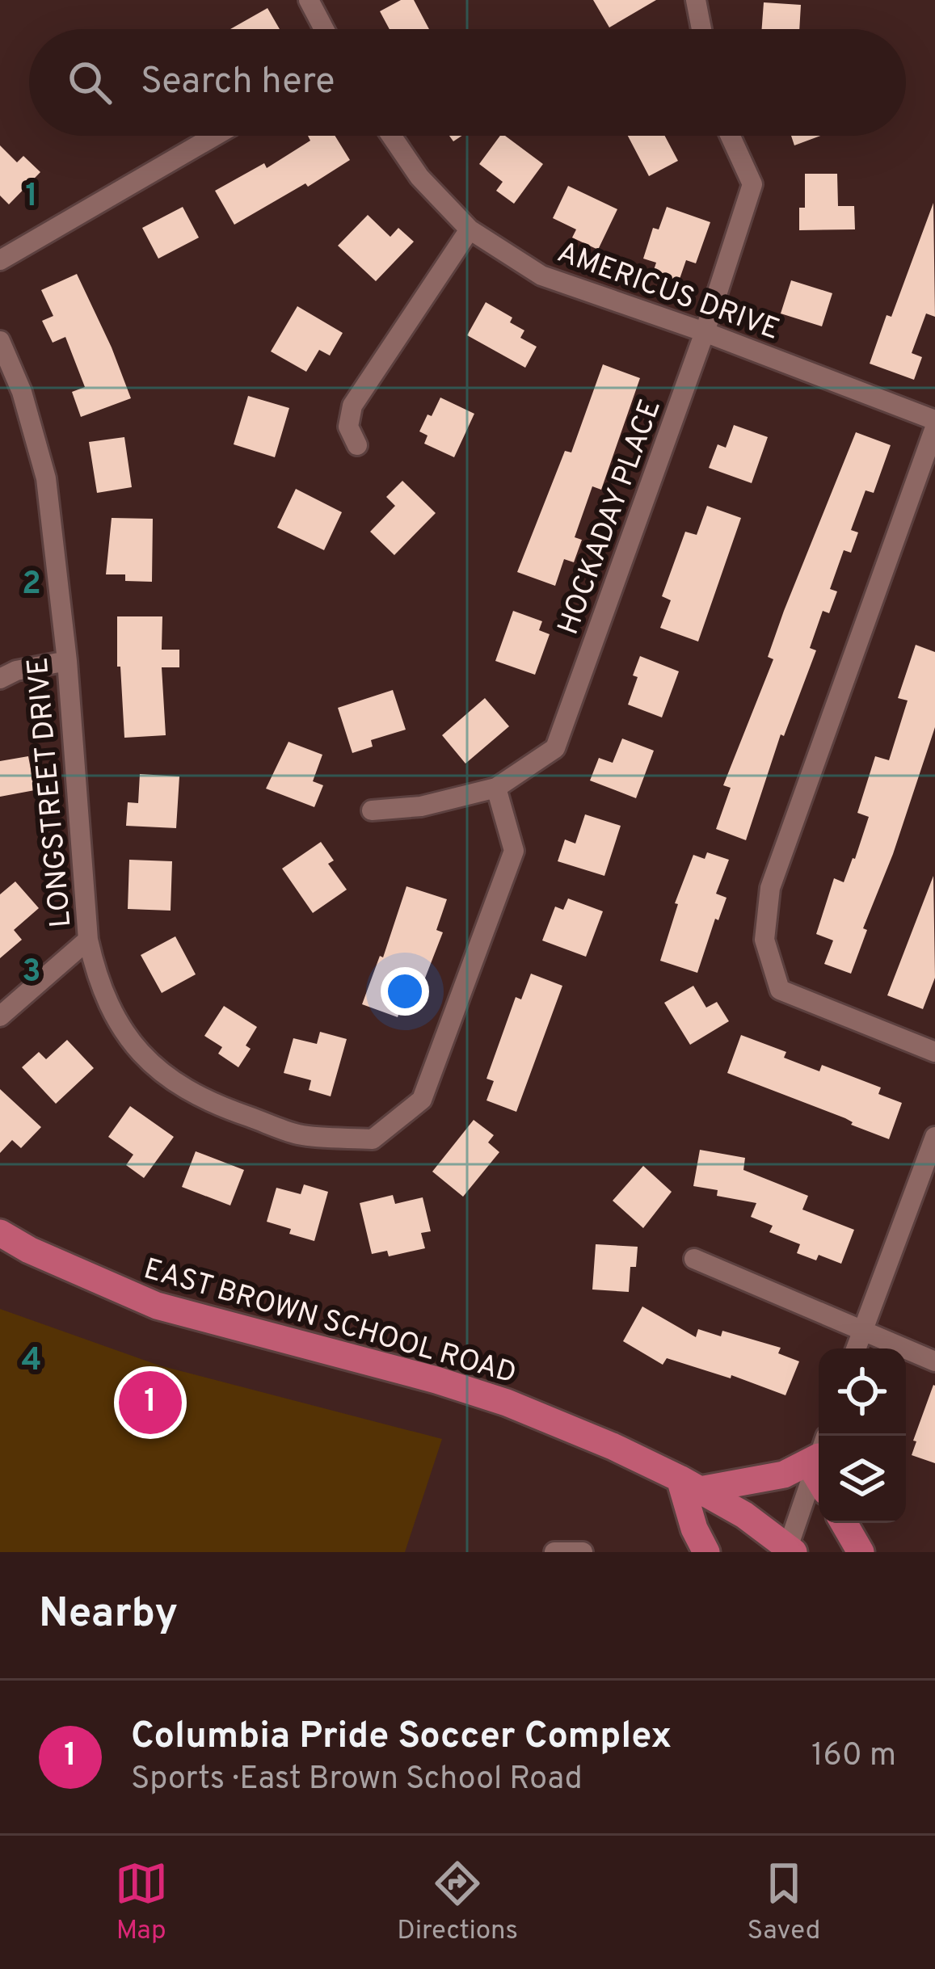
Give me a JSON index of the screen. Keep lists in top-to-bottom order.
{
  "streets": {
    "main road": ["EAST BROWN SCHOOL ROAD"],
    "street": ["AMERICUS DRIVE", "HOCKADAY PLACE", "LONGSTREET DRIVE"]
  },
  "crossings": [
    ["AMERICUS DRIVE", "HOCKADAY PLACE"],
    ["HOCKADAY PLACE", "LONGSTREET DRIVE"]
  ],
  "page": {
    "search": "Search here",
    "pins": "1",
    "heading": "Nearby",
    "list": [
      {
        "mark": "1",
        "name": "Columbia Pride Soccer Complex",
        "note": "Sports · East Brown School Road",
        "value": "160 m"
      }
    ],
    "nav": ["Map", "Directions", "Saved"]
  },
  "grid": {
    "rows": [
      "1",
      "2",
      "3",
      "4"
    ]
  }
}
